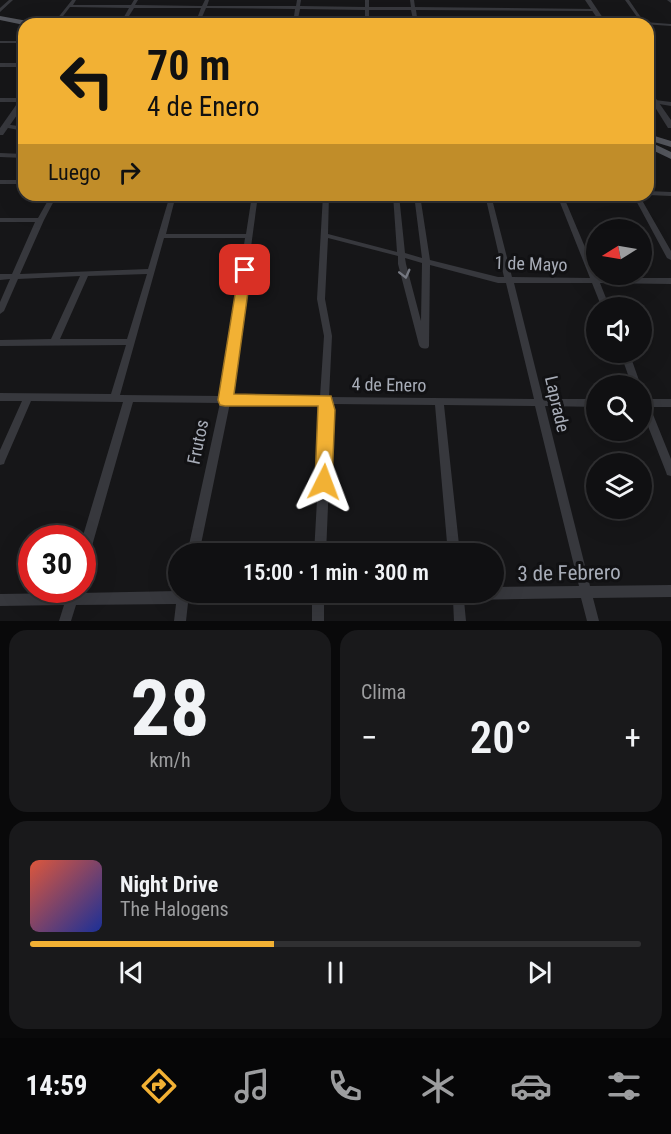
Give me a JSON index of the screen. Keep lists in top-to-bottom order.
{
  "streets": {
    "street": [
      "1 de Mayo",
      "4 de Enero",
      "Laprade",
      "Frutos",
      "3 de Febrero"
    ]
  },
  "crossings": [
    ["1 de Mayo", "Laprade"],
    ["4 de Enero", "Laprade"],
    ["4 de Enero", "Frutos"],
    ["Laprade", "3 de Febrero"]
  ],
  "north": "left",
  "page": {
    "turn": ["70 m", "4 de Enero"],
    "then": "Luego",
    "limit": "30",
    "trip": "15:00 · 1 min · 300 m",
    "tile": [
      ["28", "km/h"],
      "Clima"
    ],
    "heat": ["−", "20°", "+"],
    "song": ["Night Drive", "The Halogens"],
    "tabs": "14:59"
  }
}
